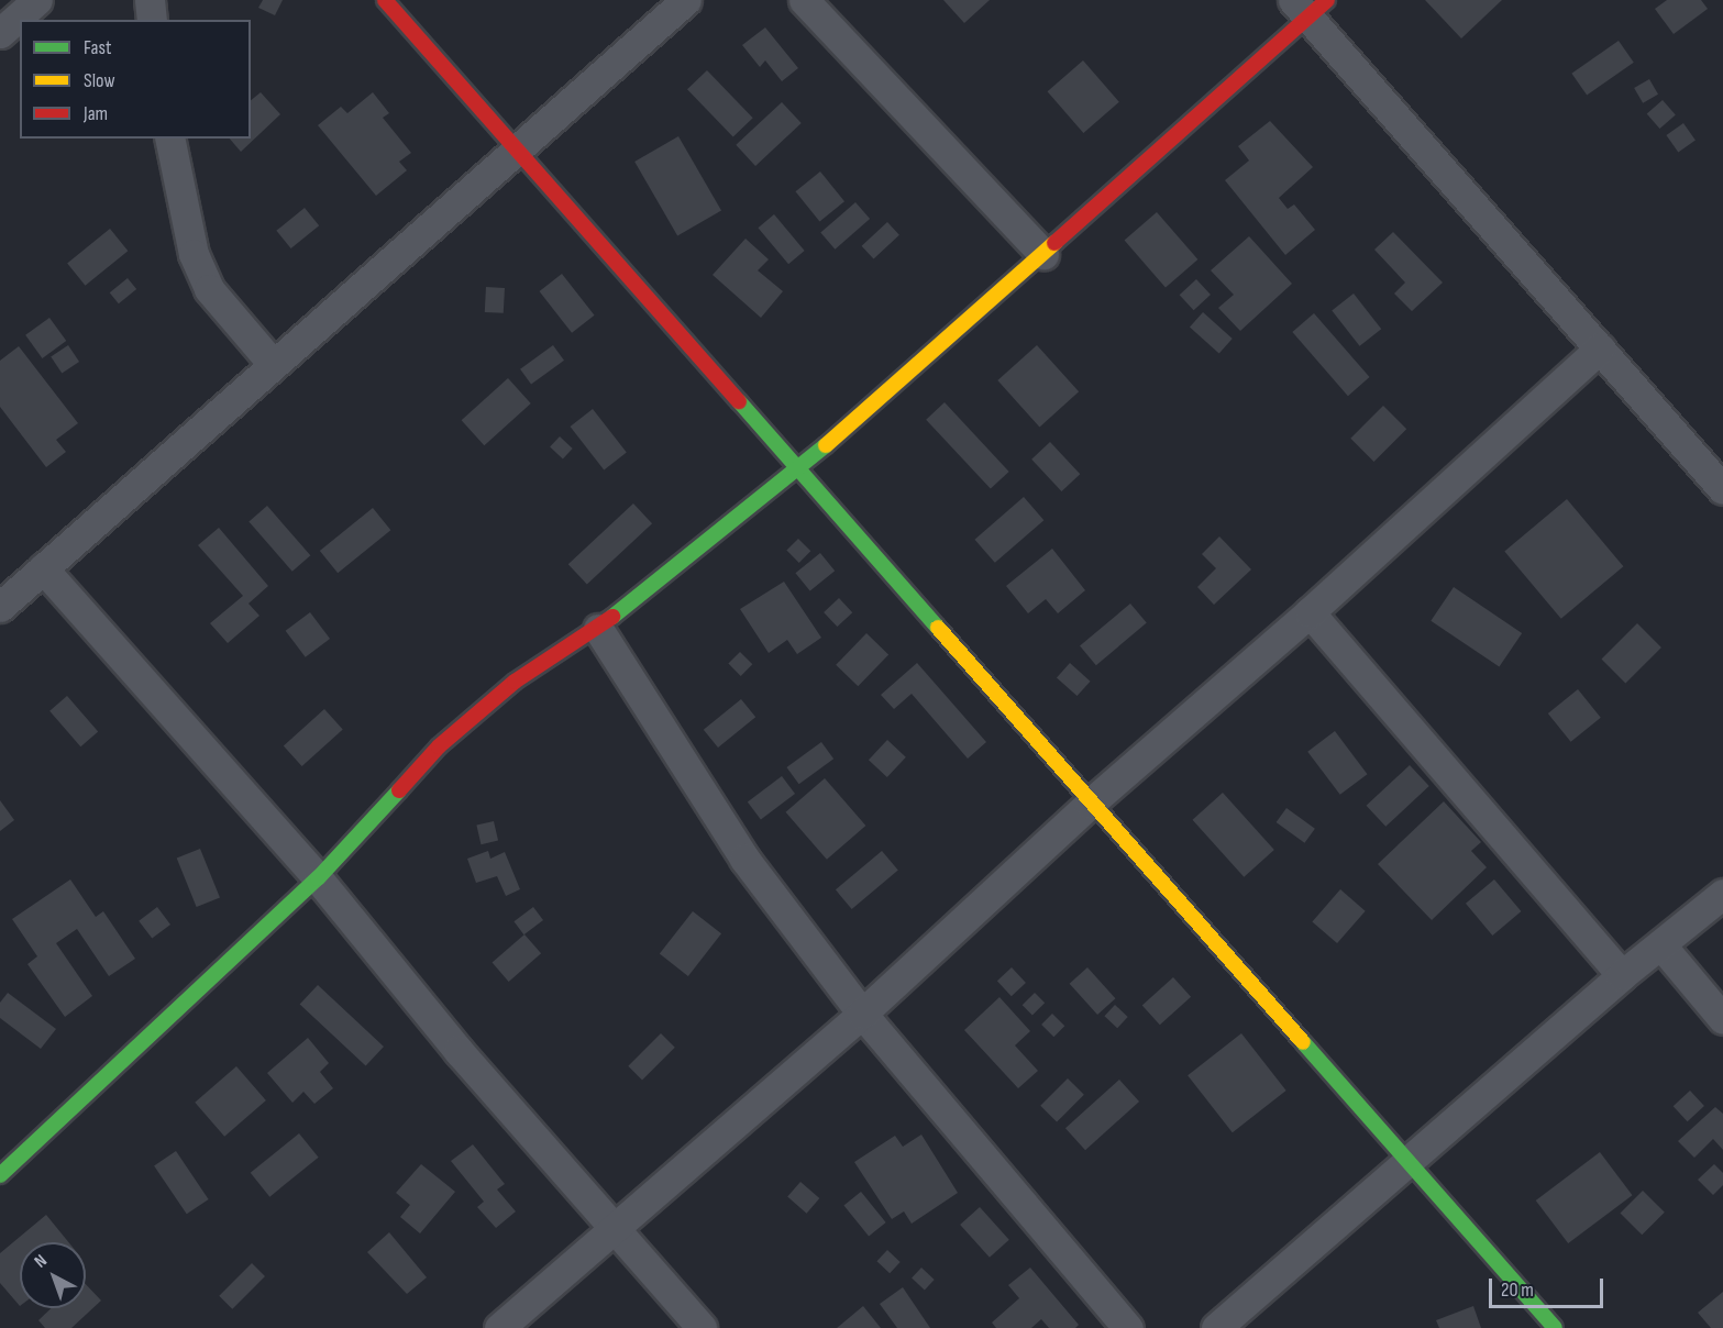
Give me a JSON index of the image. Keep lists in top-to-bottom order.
{
  "legend": ["Fast", "Slow", "Jam"],
  "scale_bar": "20 m",
  "north": "top left"
}
